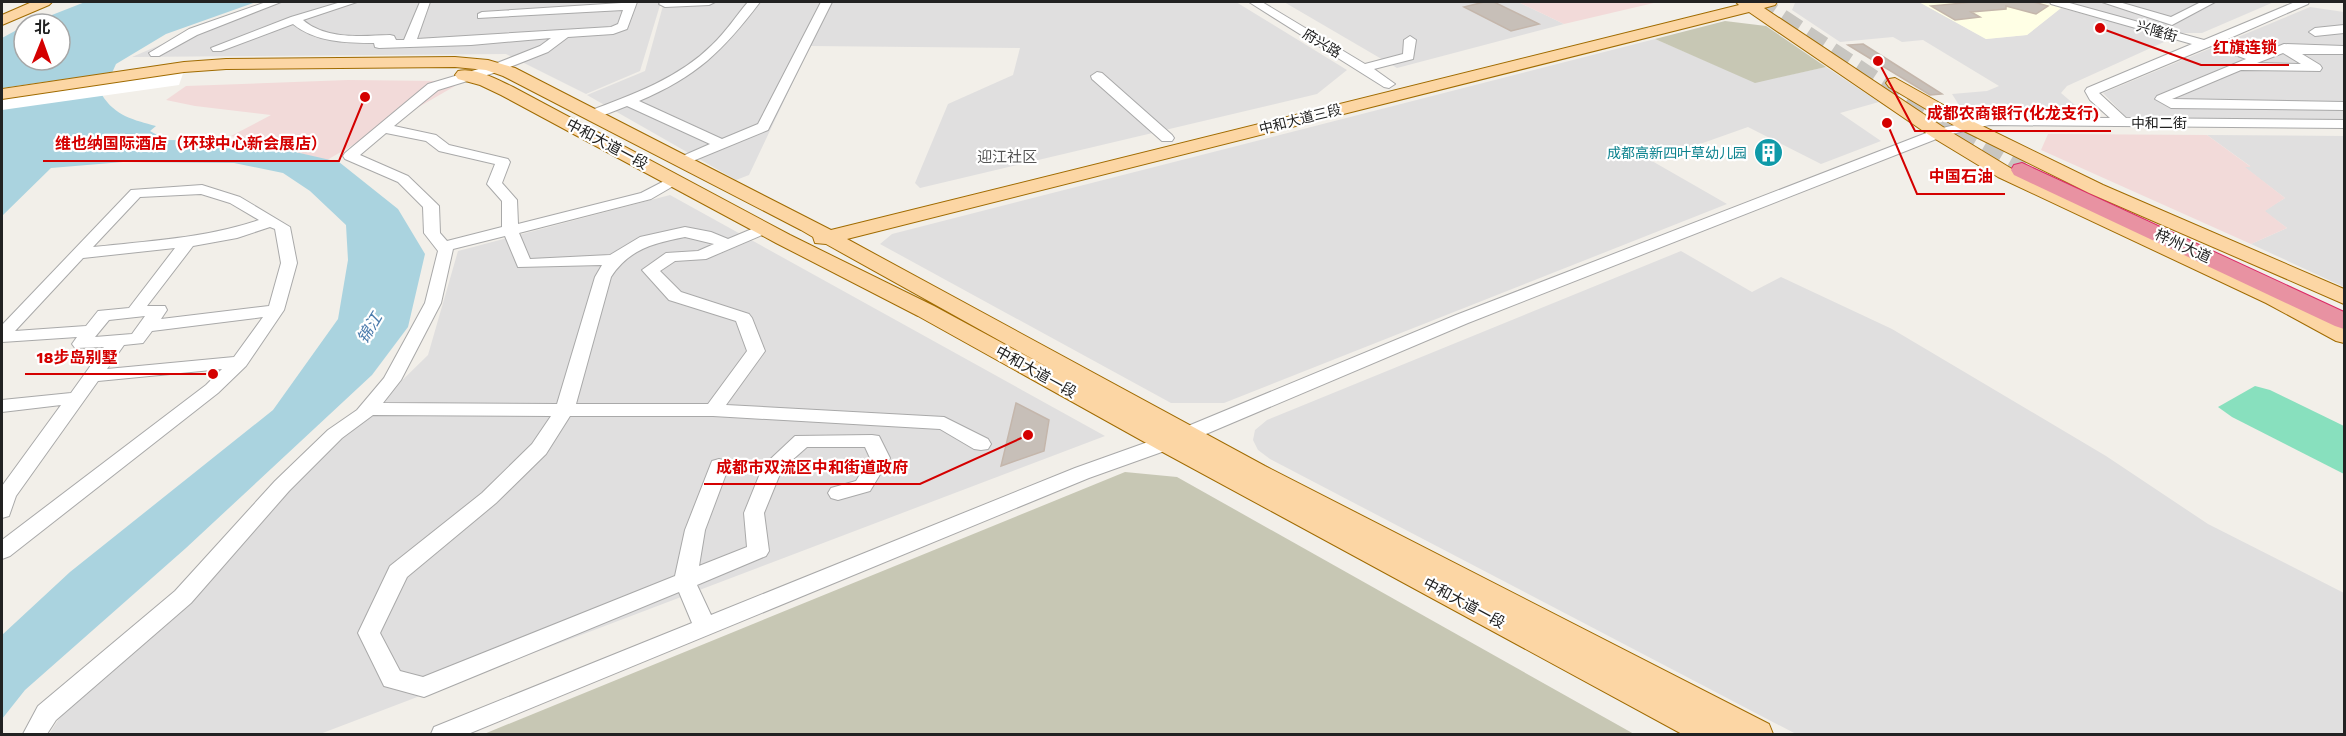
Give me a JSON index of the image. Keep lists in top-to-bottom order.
{
  "streets": {
    "highway": ["梓州大道"],
    "main road": ["中和大道三段", "中和大道一段"],
    "street": ["兴隆街", "府兴路", "中和二街"]
  },
  "crossings": [
    ["兴隆街", "中和二街"],
    ["中和大道三段", "中和大道一段"],
    ["中和二街", "中和大道一段"]
  ],
  "districts": ["迎江社区"],
  "water": ["锦江"],
  "places": {
    "other": [
      "红旗连锁",
      "成都农商银行(化龙支行)",
      "维也纳国际酒店（环球中心新会展店）",
      "中国石油",
      "18步岛别墅",
      "成都市双流区中和街道政府"
    ],
    "building": ["成都高新四叶草幼儿园"]
  },
  "north": "top"
}
